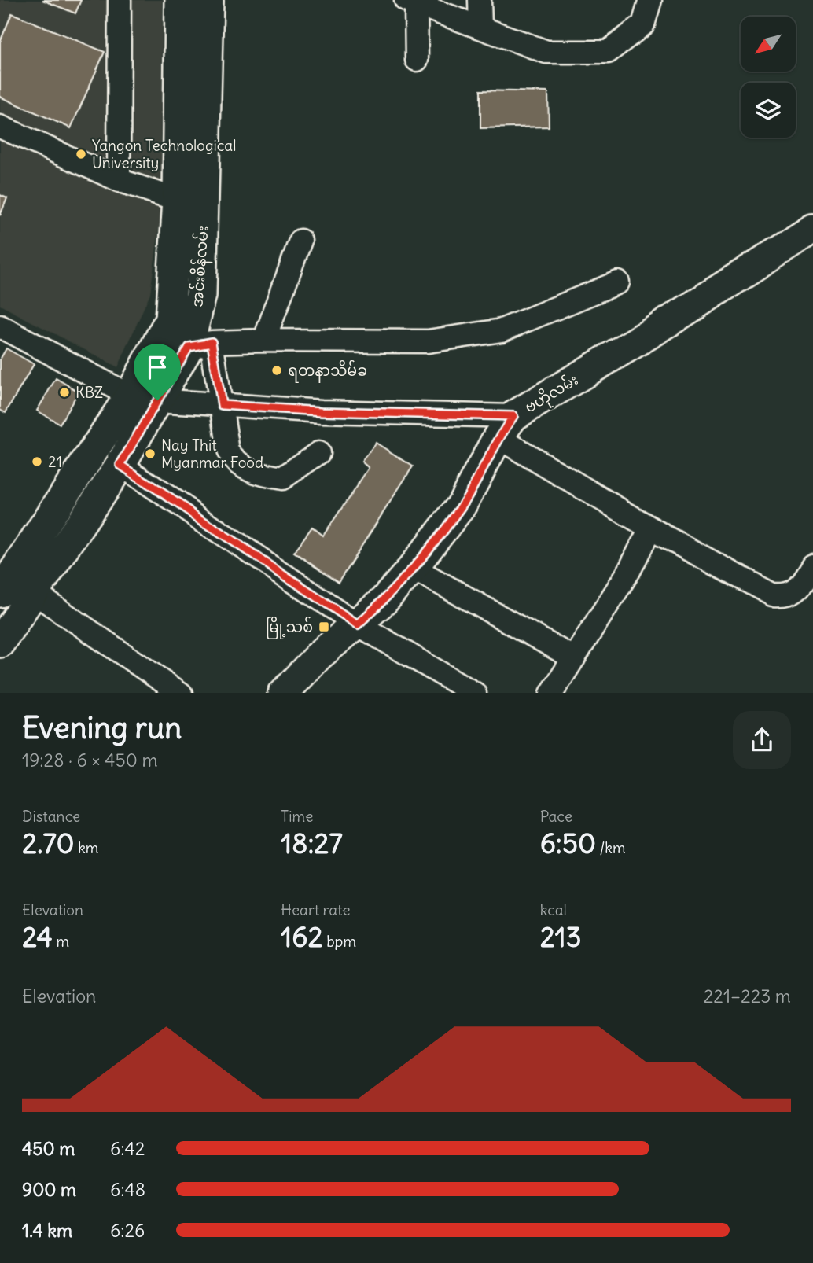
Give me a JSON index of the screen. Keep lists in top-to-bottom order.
{
  "streets": {
    "main road": ["အင်းစိန်လမ်း", "ဗဟိုလမ်း"]
  },
  "places": {
    "other": [
      "Yangon Technological University",
      "ရတနာသိမ်ခ",
      "KBZ",
      "Nay Thit Myanmar Food",
      "21"
    ],
    "transit": ["မြို့သစ်"]
  },
  "north": "bottom left",
  "page": {
    "heading": ["Evening run", "19:28 · 6 × 450 m"],
    "stats": [
      ["Distance", "2.70 km"],
      ["Time", "18:27"],
      ["Pace", "6:50 /km"],
      ["Elevation", "24 m"],
      ["Heart rate", "162 bpm"],
      ["kcal", "213"]
    ],
    "chart": ["Elevation", "221–223 m"],
    "list": [
      {
        "name": "450 m",
        "note": "6:42"
      },
      {
        "name": "900 m",
        "note": "6:48"
      },
      {
        "name": "1.4 km",
        "note": "6:26"
      }
    ]
  }
}
